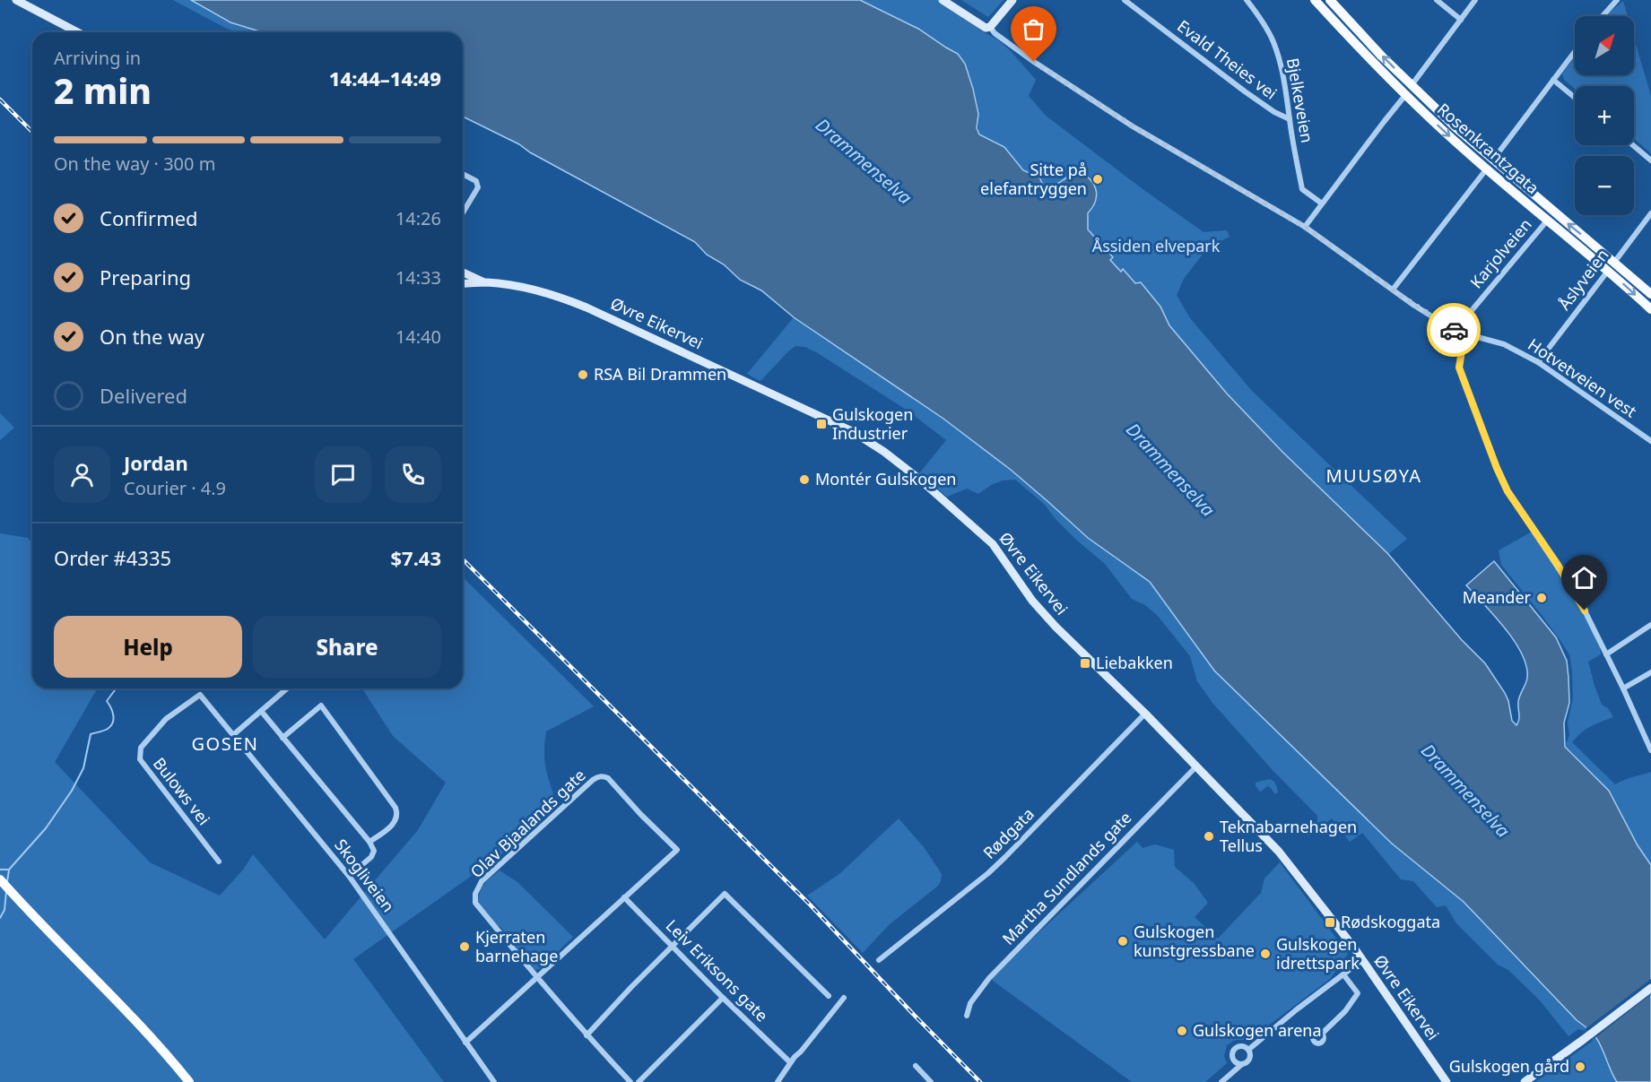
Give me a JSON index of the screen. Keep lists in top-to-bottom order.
{
  "streets": {
    "main road": ["Rosenkrantzgata", "Øvre Eikervei"],
    "street": [
      "Evald Theies vei",
      "Bjelkeveien",
      "Karjolveien",
      "Åslyveien",
      "Hotvetveien vest",
      "Bulows vei",
      "Olav Bjaalands gate",
      "Rødgata",
      "Skogliveien",
      "Martha Sundlands gate",
      "Leiv Eriksons gate"
    ]
  },
  "crossings": [
    ["Evald Theies vei", "Bjelkeveien"],
    ["Rosenkrantzgata", "Karjolveien"],
    ["Rosenkrantzgata", "Åslyveien"],
    ["Karjolveien", "Hotvetveien vest"],
    ["Åslyveien", "Hotvetveien vest"],
    ["Øvre Eikervei", "Rødgata"],
    ["Øvre Eikervei", "Martha Sundlands gate"],
    ["Bulows vei", "Skogliveien"],
    ["Olav Bjaalands gate", "Leiv Eriksons gate"]
  ],
  "districts": ["MUUSØYA", "GOSEN"],
  "water": ["Drammenselva"],
  "parks": ["Åssiden elvepark"],
  "places": {
    "other": [
      "Sitte på elefantryggen",
      "RSA Bil Drammen",
      "Montér Gulskogen",
      "Meander",
      "Teknabarnehagen Tellus",
      "Gulskogen kunstgressbane",
      "Kjerraten barnehage",
      "Gulskogen idrettspark",
      "Gulskogen arena",
      "Gulskogen gård"
    ],
    "transit": ["Gulskogen Industrier", "Liebakken", "Rødskoggata"]
  },
  "north": "top right",
  "page": {
    "map_buttons": ["+", "−"],
    "heading": ["2 min", "Arriving in", "14:44–14:49"],
    "panel": [
      "Jordan",
      "Courier · 4.9",
      "Order #4335",
      "$7.43"
    ],
    "bar": "On the way · 300 m",
    "list": [
      ["Confirmed", "14:26"],
      ["Preparing", "14:33"],
      ["On the way", "14:40"],
      "Delivered"
    ],
    "buttons": ["Help", "Share"]
  }
}
